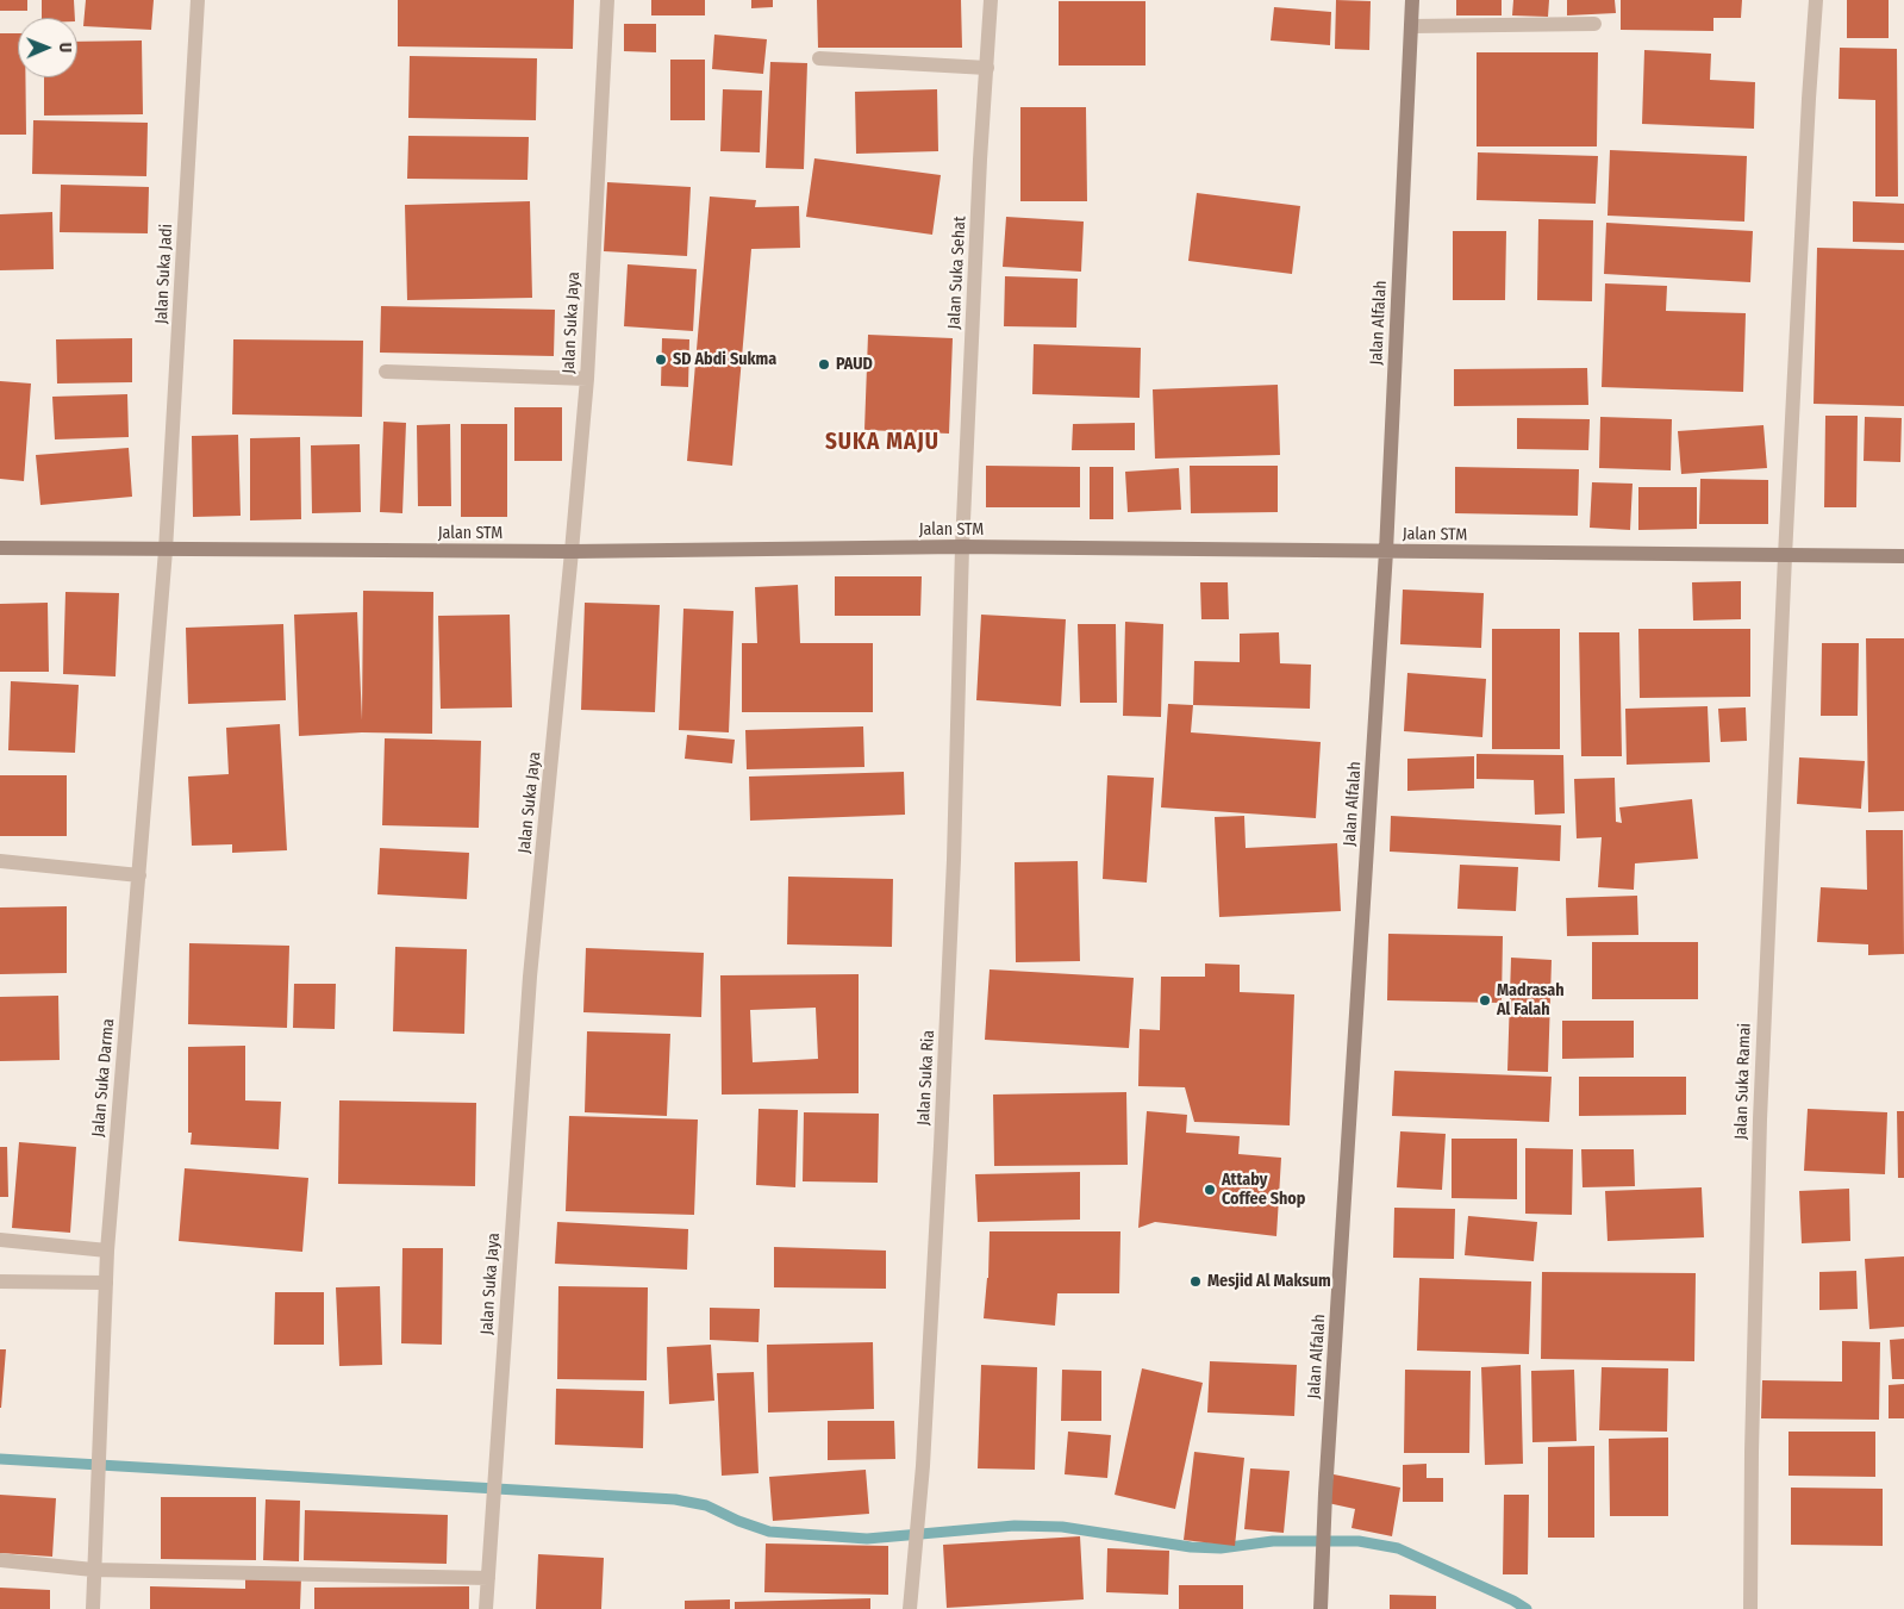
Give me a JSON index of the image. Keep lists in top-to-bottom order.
{
  "streets": {
    "street": [
      "Jalan Suka Sehat",
      "Jalan Suka Jadi",
      "Jalan Suka Jaya",
      "Jalan Alfalah",
      "Jalan STM",
      "Jalan Suka Darma",
      "Jalan Suka Ria",
      "Jalan Suka Ramai"
    ]
  },
  "crossings": [
    ["Jalan Suka Sehat", "Jalan STM"],
    ["Jalan Suka Sehat", "Jalan Suka Ria"],
    ["Jalan Suka Jadi", "Jalan STM"],
    ["Jalan Suka Jadi", "Jalan Suka Darma"],
    ["Jalan Suka Jaya", "Jalan STM"],
    ["Jalan Alfalah", "Jalan STM"],
    ["Jalan STM", "Jalan Suka Darma"],
    ["Jalan STM", "Jalan Suka Ria"],
    ["Jalan STM", "Jalan Suka Ramai"]
  ],
  "districts": ["SUKA MAJU"],
  "places": [
    "SD Abdi Sukma",
    "PAUD",
    "Madrasah Al Falah",
    "Attaby Coffee Shop",
    "Mesjid Al Maksum"
  ],
  "north": "right"
}
